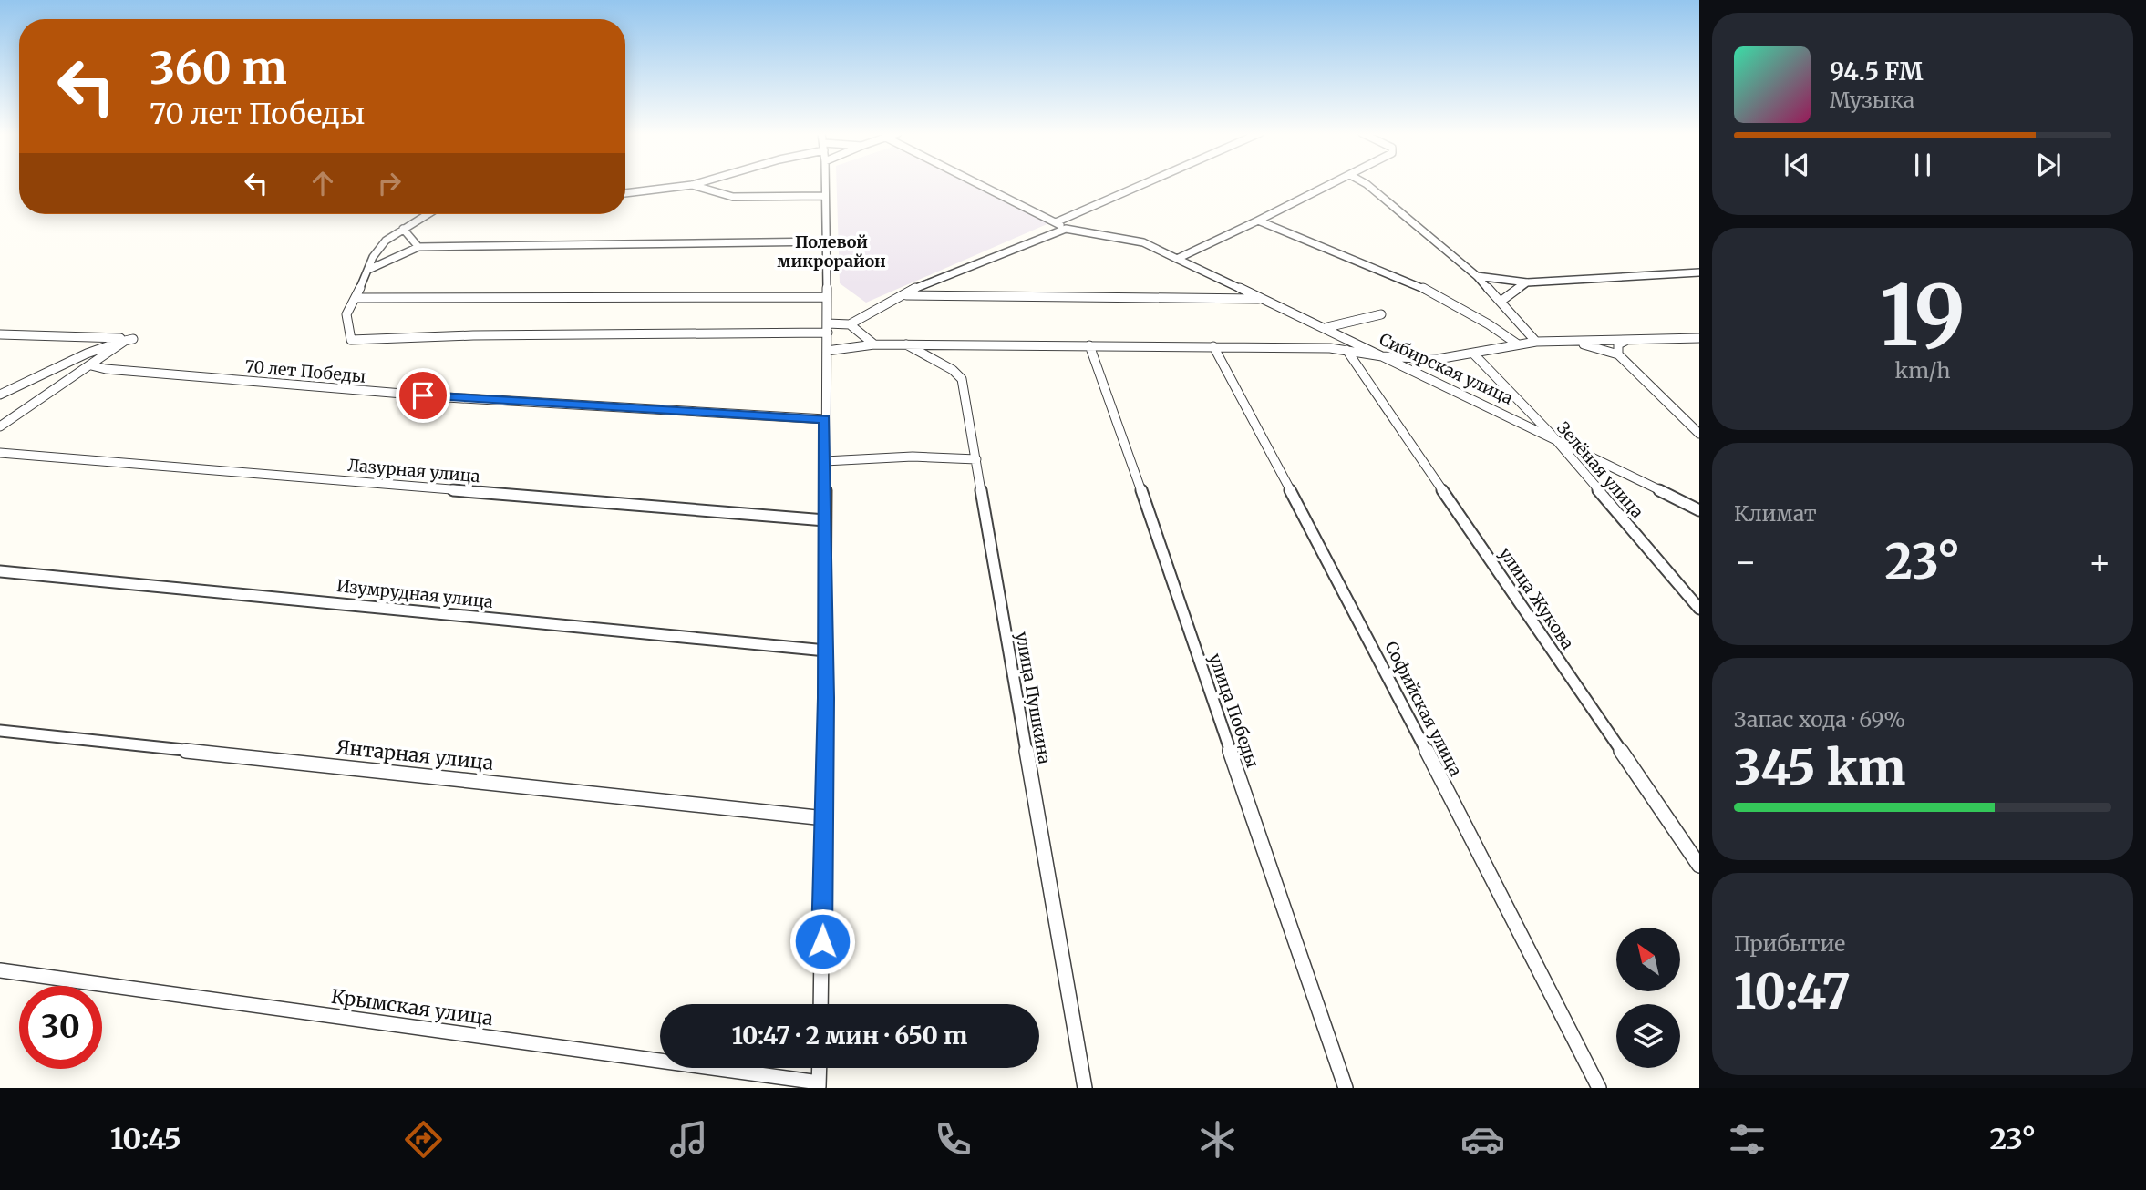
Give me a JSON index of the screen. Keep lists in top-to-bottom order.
{
  "streets": {
    "street": [
      "Сибирская улица",
      "70 лет Победы",
      "Зелёная улица",
      "Лазурная улица",
      "Изумрудная улица",
      "улица Жукова",
      "улица Пушкина",
      "Софийская улица",
      "улица Победы",
      "Янтарная улица",
      "Крымская улица"
    ]
  },
  "crossings": [
    ["Сибирская улица", "Зелёная улица"]
  ],
  "districts": ["Полевой микрорайон"],
  "north": "top left",
  "page": {
    "turn": ["360 m", "70 лет Победы"],
    "song": ["94.5 FM", "Музыка"],
    "tile": [
      ["19", "km/h"],
      "Климат",
      ["Запас хода · 69%", "345 km"],
      ["Прибытие", "10:47"]
    ],
    "heat": ["−", "23°", "+"],
    "limit": "30",
    "trip": "10:47 · 2 мин · 650 m",
    "tabs": ["10:45", "23°"]
  }
}
